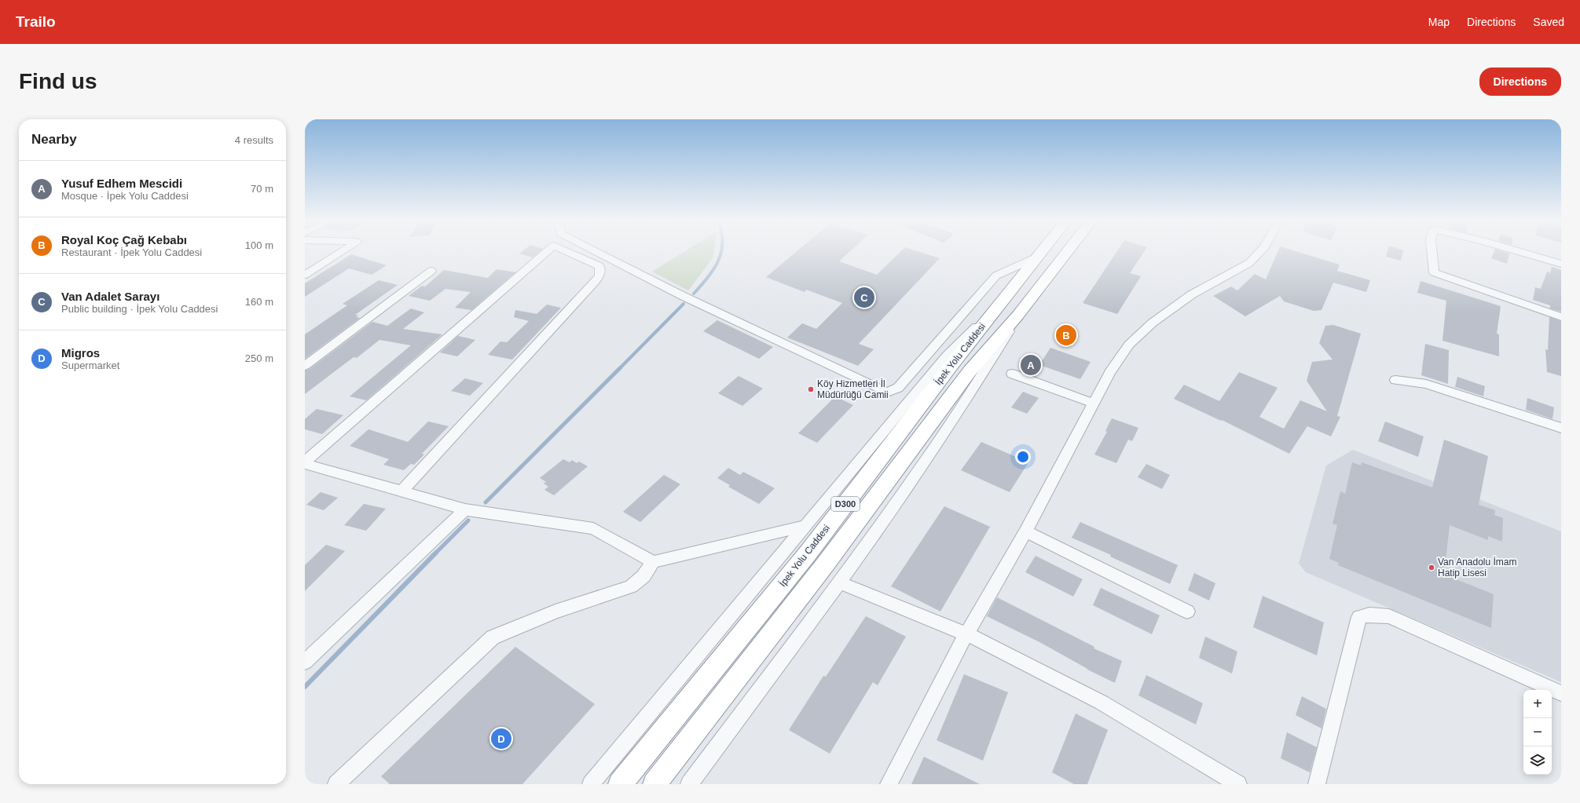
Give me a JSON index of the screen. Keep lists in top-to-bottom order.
{
  "streets": {
    "highway": ["İpek Yolu Caddesi", "D300"]
  },
  "places": ["Köy Hizmetleri İl Müdürlüğü Camii", "Van Anadolu İmam Hatip Lisesi"],
  "page": {
    "header": "Trailo",
    "nav": ["Map", "Directions", "Saved"],
    "buttons": "Directions",
    "title": "Find us",
    "heading": ["Nearby", "4 results"],
    "list": [
      {
        "mark": "A",
        "name": "Yusuf Edhem Mescidi",
        "note": "Mosque · İpek Yolu Caddesi",
        "value": "70 m"
      },
      {
        "mark": "B",
        "name": "Royal Koç Çağ Kebabı",
        "note": "Restaurant · İpek Yolu Caddesi",
        "value": "100 m"
      },
      {
        "mark": "C",
        "name": "Van Adalet Sarayı",
        "note": "Public building · İpek Yolu Caddesi",
        "value": "160 m"
      },
      {
        "mark": "D",
        "name": "Migros",
        "note": "Supermarket",
        "value": "250 m"
      }
    ],
    "pins": [
      "C",
      "B",
      "A",
      "D"
    ],
    "map_buttons": ["+", "−"]
  }
}
